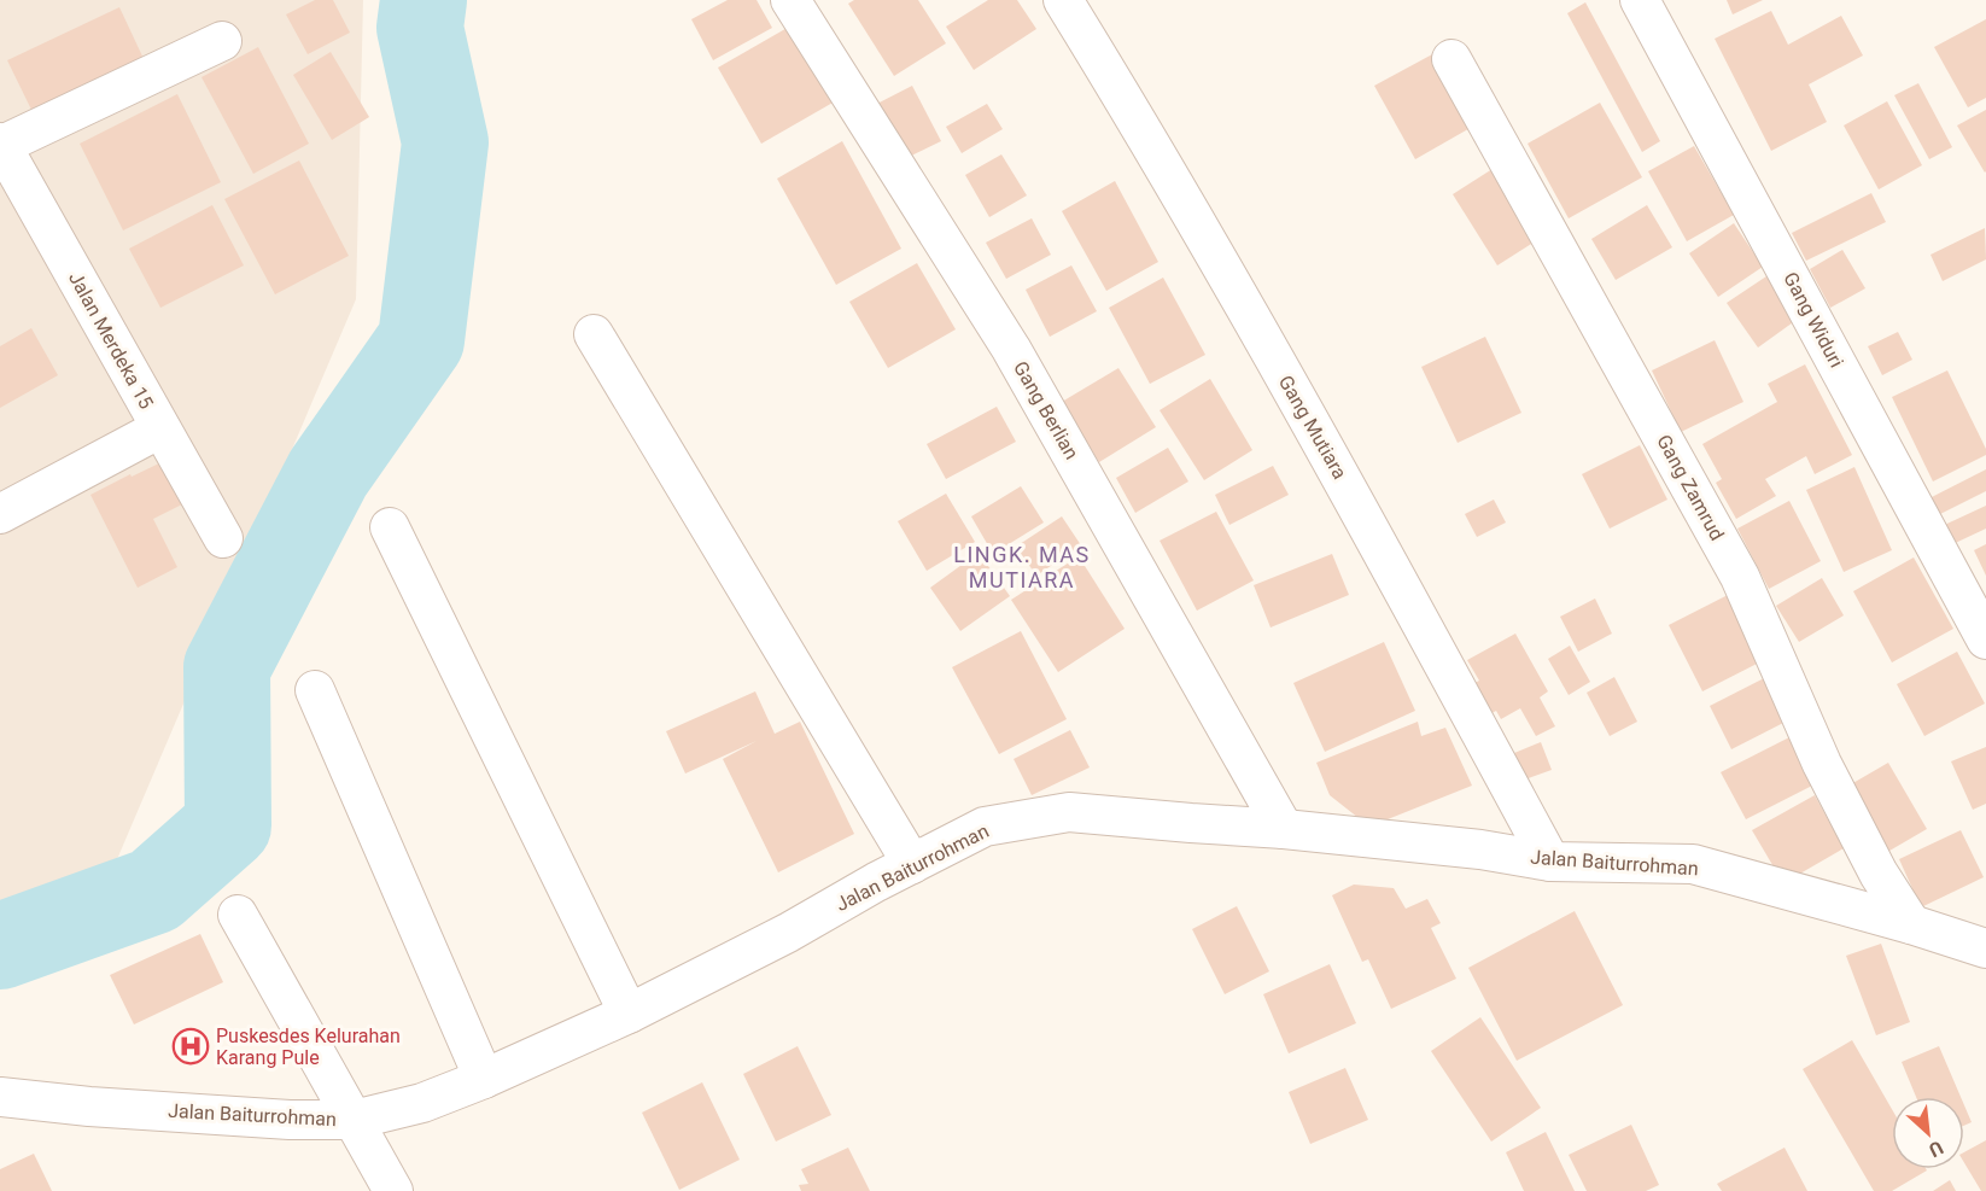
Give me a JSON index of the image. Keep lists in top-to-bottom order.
{
  "streets": {
    "street": [
      "Gang Widuri",
      "Jalan Merdeka 15",
      "Gang Berlian",
      "Gang Mutiara",
      "Gang Zamrud",
      "Jalan Baiturrohman"
    ]
  },
  "crossings": [
    ["Gang Berlian", "Jalan Baiturrohman"],
    ["Gang Mutiara", "Jalan Baiturrohman"],
    ["Gang Zamrud", "Jalan Baiturrohman"]
  ],
  "districts": ["LINGK. MAS MUTIARA"],
  "places": {
    "hospital": ["Puskesdes Kelurahan Karang Pule"]
  },
  "north": "bottom right"
}
